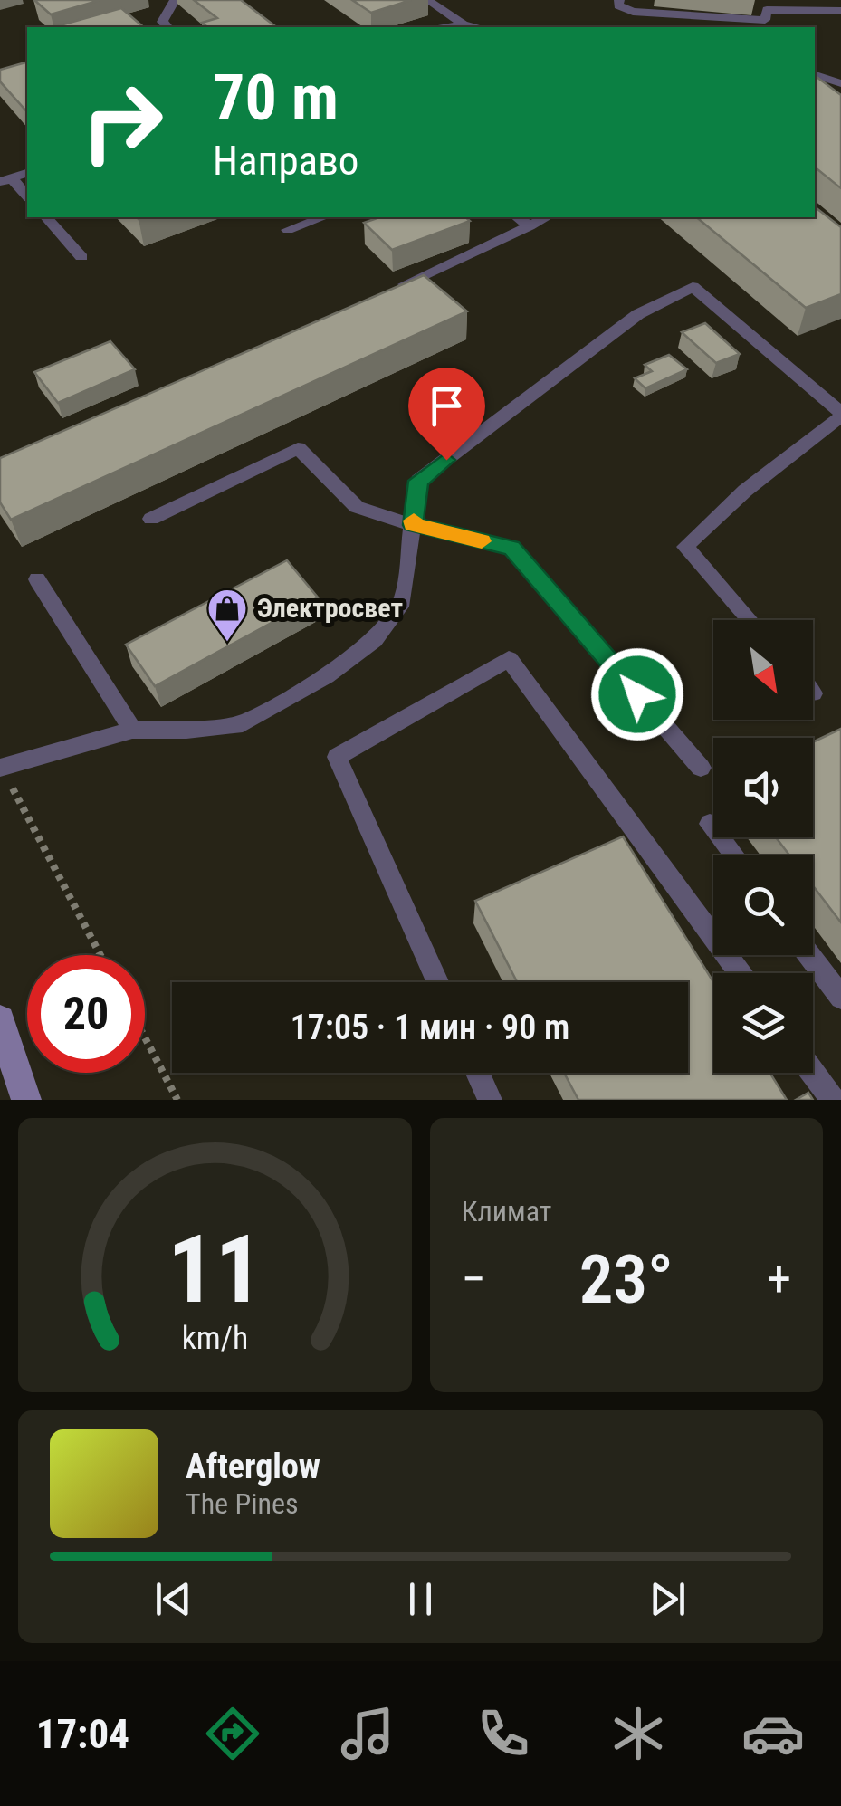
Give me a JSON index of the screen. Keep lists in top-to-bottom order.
{
  "places": {
    "shop": ["Электросвет"]
  },
  "north": "bottom right",
  "page": {
    "turn": ["70 m", "Направо"],
    "limit": "20",
    "trip": "17:05 · 1 мин · 90 m",
    "tile": "Климат",
    "heat": ["−", "23°", "+"],
    "song": ["Afterglow", "The Pines"],
    "tabs": "17:04",
    "gauge": ["11", "km/h"]
  }
}
